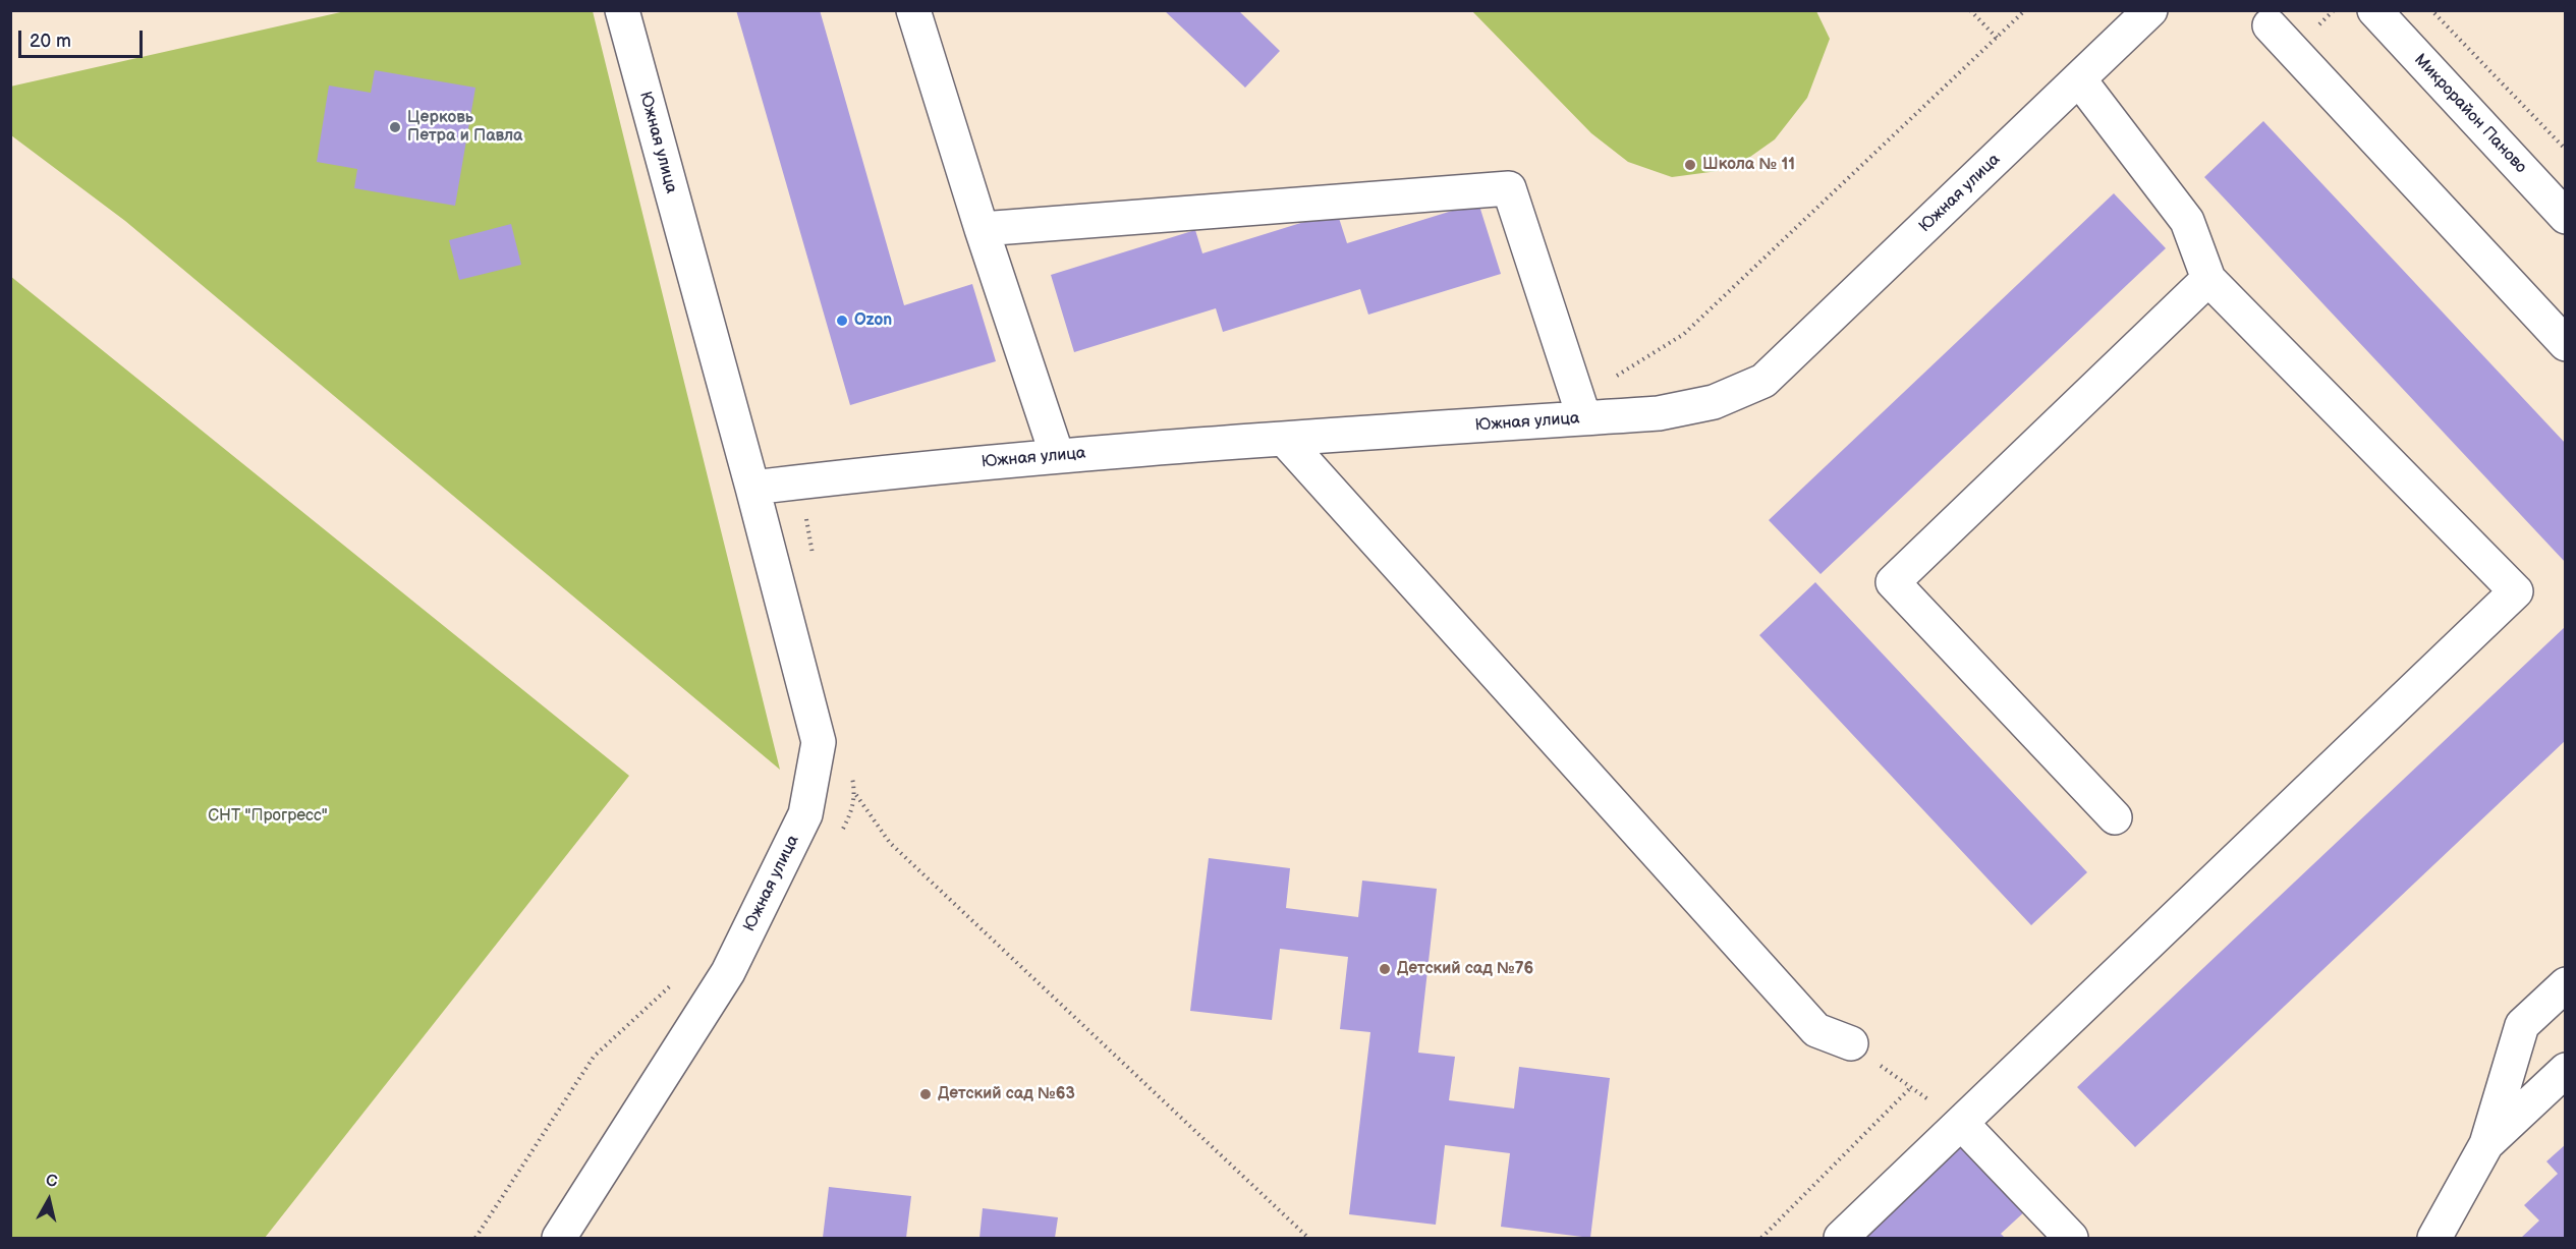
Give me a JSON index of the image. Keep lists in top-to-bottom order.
{
  "streets": {
    "street": ["Микрорайон Паново", "Южная улица"]
  },
  "parks": ["СНТ \"Прогресс\""],
  "places": [
    "Церковь Петра и Павла",
    "Школа № 11",
    "Ozon",
    "Детский сад №76",
    "Детский сад №63"
  ],
  "scale_bar": "20 m",
  "north": "top"
}
